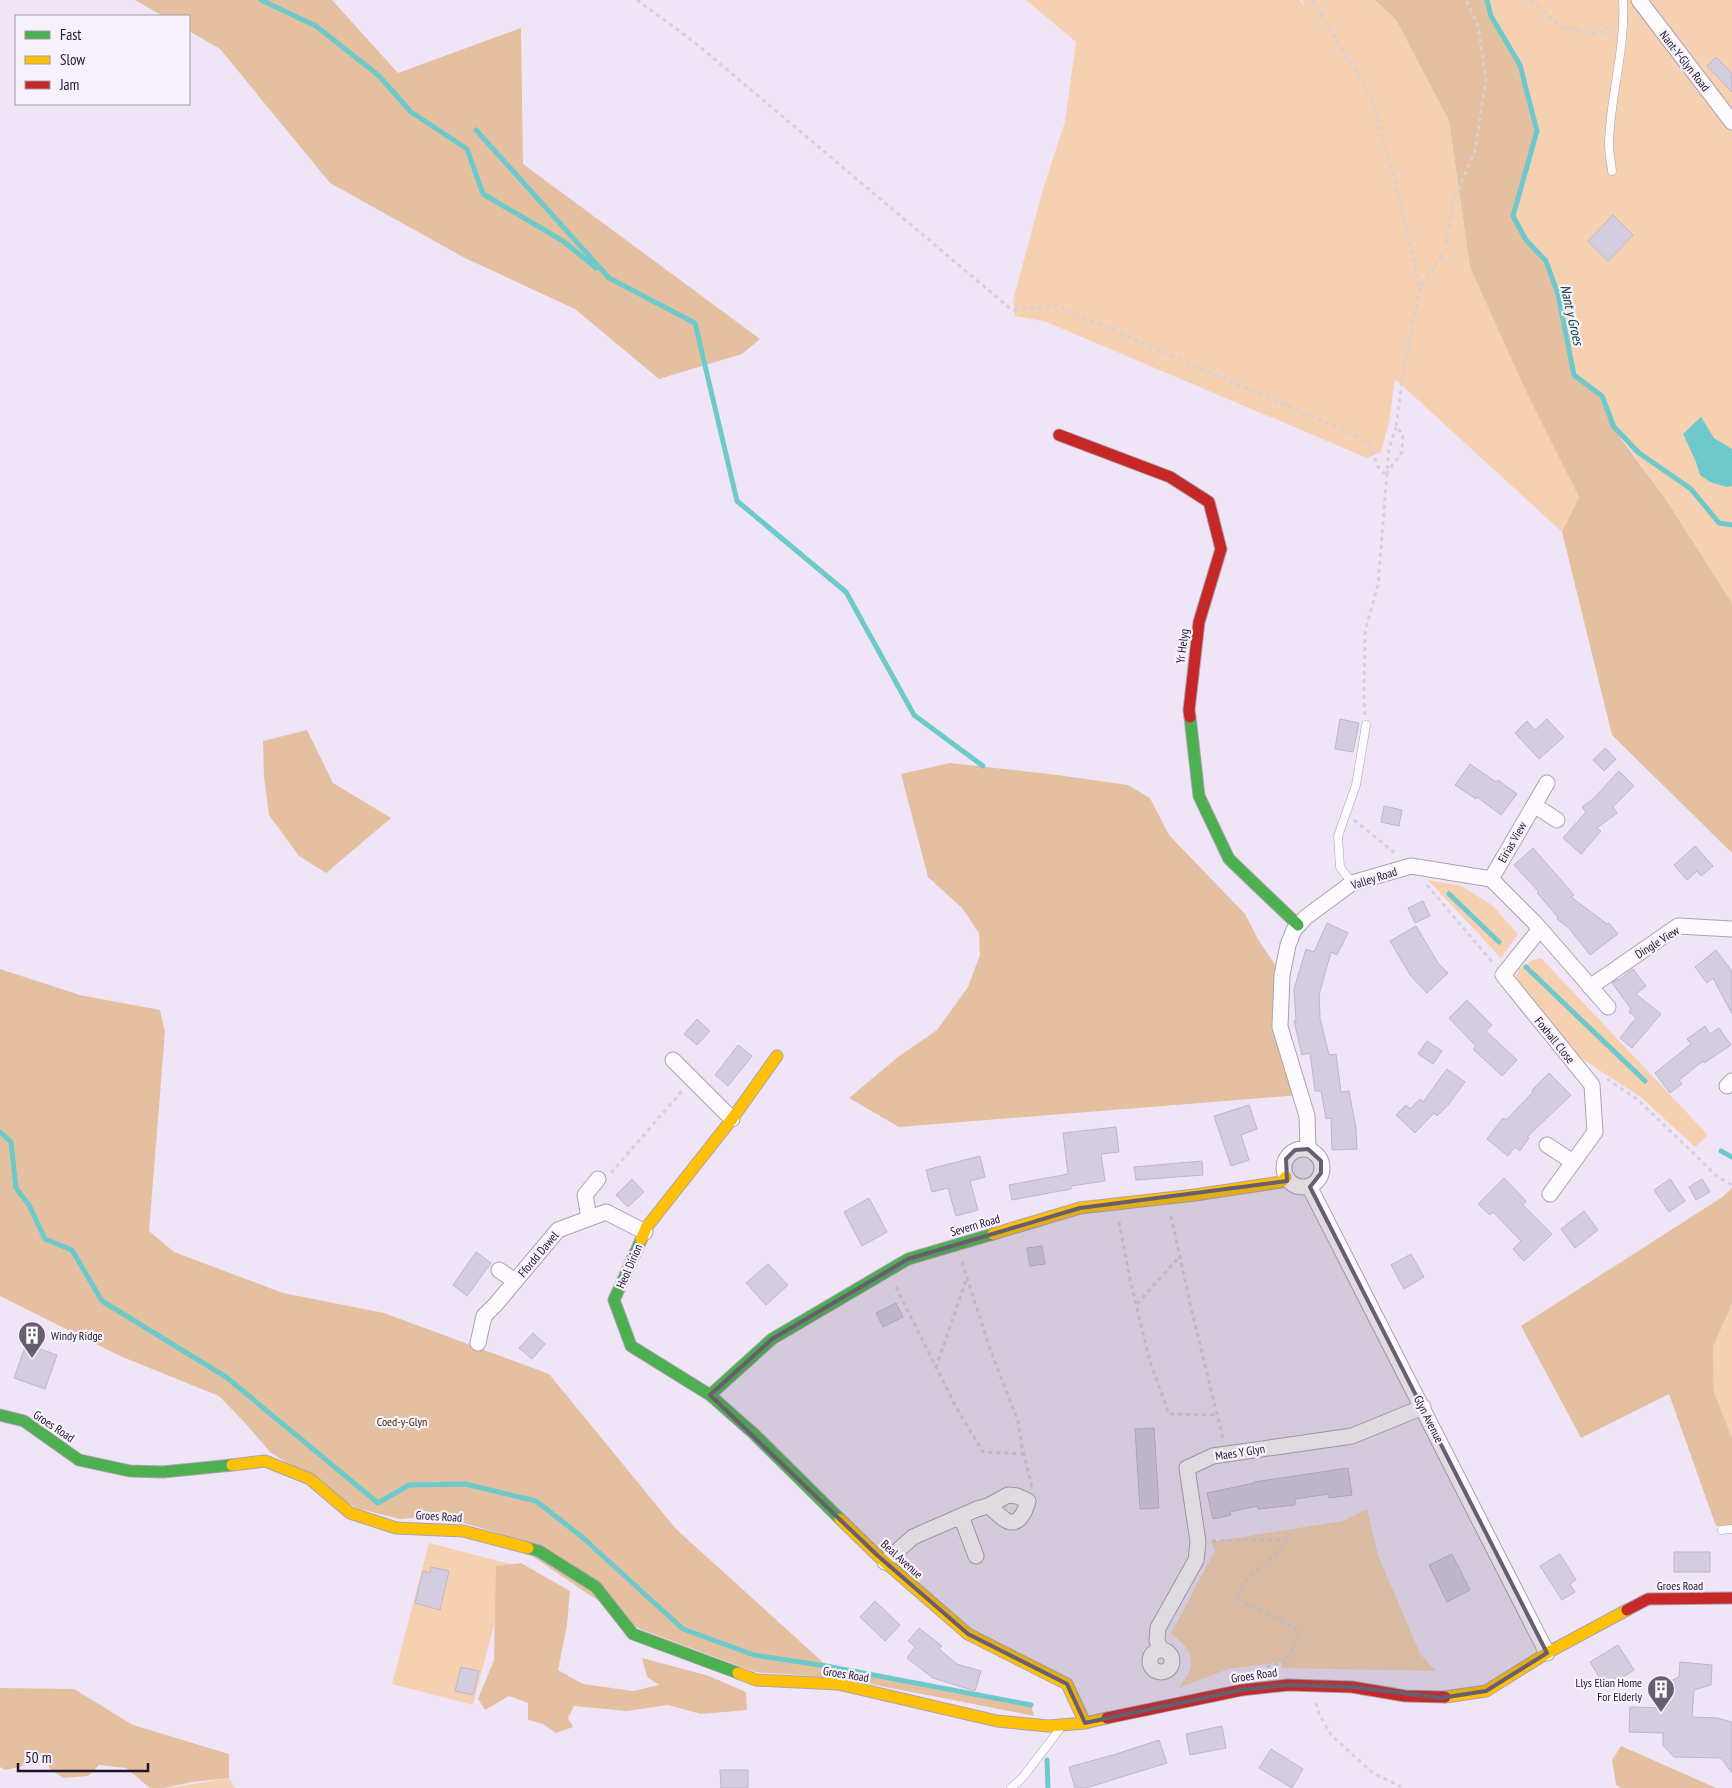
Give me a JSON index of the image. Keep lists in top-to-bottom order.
{
  "streets": {
    "street": [
      "Nant-Y-Glyn Road",
      "Yr Helyg",
      "Eirias View",
      "Valley Road",
      "Dingle View",
      "Foxhall Close",
      "Severn Road",
      "Ffordd Dawel",
      "Heol Dirion",
      "Glyn Avenue",
      "Groes Road",
      "Maes Y Glyn",
      "Beal Avenue"
    ]
  },
  "crossings": [
    ["Yr Helyg", "Valley Road"],
    ["Eirias View", "Valley Road"],
    ["Valley Road", "Severn Road"],
    ["Valley Road", "Glyn Avenue"],
    ["Severn Road", "Heol Dirion"],
    ["Severn Road", "Glyn Avenue"],
    ["Severn Road", "Beal Avenue"],
    ["Ffordd Dawel", "Heol Dirion"],
    ["Heol Dirion", "Beal Avenue"],
    ["Glyn Avenue", "Groes Road"],
    ["Glyn Avenue", "Maes Y Glyn"],
    ["Groes Road", "Beal Avenue"]
  ],
  "water": ["Nant y Groes"],
  "parks": ["Coed-y-Glyn"],
  "places": {
    "building": ["Windy Ridge", "Llys Elian Home For Elderly"]
  },
  "legend": ["Fast", "Slow", "Jam"],
  "scale_bar": "50 m"
}
